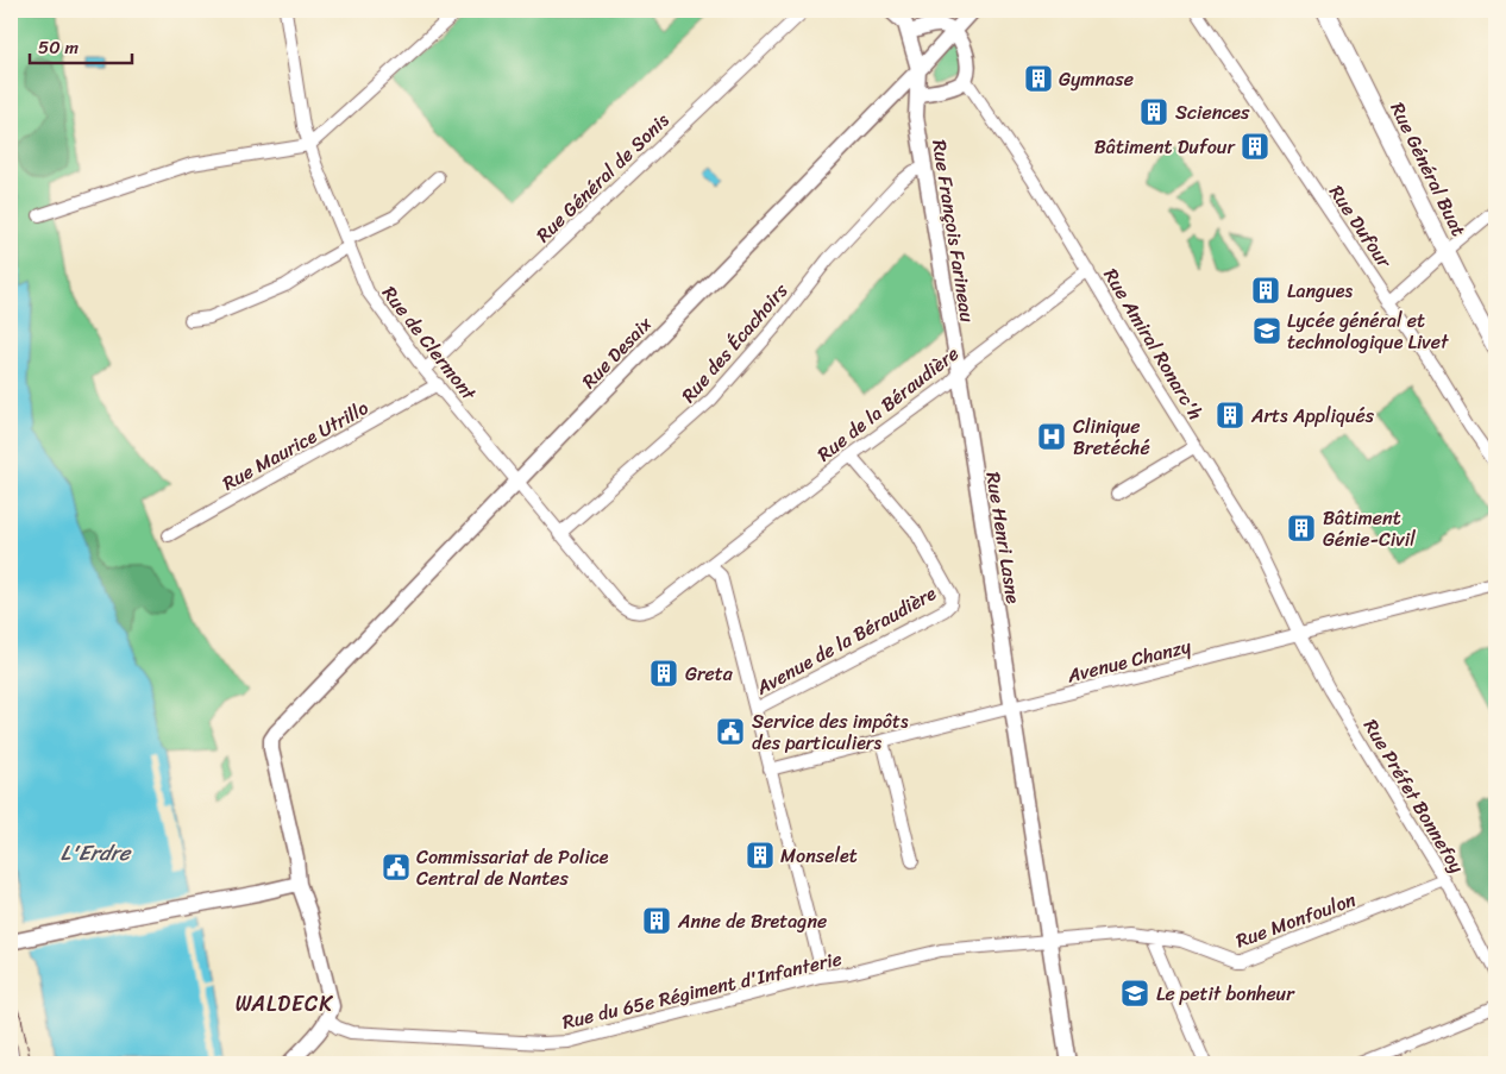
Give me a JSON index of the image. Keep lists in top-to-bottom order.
{
  "streets": {
    "main road": ["Rue Général Buat"],
    "street": [
      "Rue Général de Sonis",
      "Rue Dufour",
      "Rue François Farineau",
      "Rue de Clermont",
      "Rue des Écachoirs",
      "Rue Amiral Ronarc'h",
      "Rue Desaix",
      "Rue de la Béraudière",
      "Rue Maurice Utrillo",
      "Rue Henri Lasne",
      "Avenue de la Béraudière",
      "Avenue Chanzy",
      "Rue Préfet Bonnefoy",
      "Rue Monfoulon",
      "Rue du 65e Régiment d'Infanterie"
    ]
  },
  "crossings": [
    ["Rue Général de Sonis", "Rue de Clermont"],
    ["Rue François Farineau", "Rue des Écachoirs"],
    ["Rue François Farineau", "Rue Desaix"],
    ["Rue François Farineau", "Rue de la Béraudière"],
    ["Rue François Farineau", "Rue Henri Lasne"],
    ["Rue de Clermont", "Rue des Écachoirs"],
    ["Rue de Clermont", "Rue Desaix"],
    ["Rue de Clermont", "Rue de la Béraudière"],
    ["Rue de Clermont", "Rue Maurice Utrillo"],
    ["Rue des Écachoirs", "Rue de la Béraudière"],
    ["Rue Amiral Ronarc'h", "Rue de la Béraudière"],
    ["Rue Amiral Ronarc'h", "Avenue Chanzy"],
    ["Rue Amiral Ronarc'h", "Rue Préfet Bonnefoy"],
    ["Rue Desaix", "Rue du 65e Régiment d'Infanterie"],
    ["Rue de la Béraudière", "Rue Henri Lasne"],
    ["Rue de la Béraudière", "Avenue de la Béraudière"],
    ["Rue Henri Lasne", "Avenue Chanzy"],
    ["Rue Henri Lasne", "Rue Monfoulon"],
    ["Rue Henri Lasne", "Rue du 65e Régiment d'Infanterie"],
    ["Avenue Chanzy", "Rue Préfet Bonnefoy"],
    ["Rue Préfet Bonnefoy", "Rue Monfoulon"],
    ["Rue Monfoulon", "Rue du 65e Régiment d'Infanterie"]
  ],
  "districts": ["WALDECK"],
  "water": ["L'Erdre"],
  "places": {
    "building": [
      "Gymnase",
      "Sciences",
      "Bâtiment Dufour",
      "Langues",
      "Arts Appliqués",
      "Bâtiment Génie-Civil",
      "Greta",
      "Monselet",
      "Anne de Bretagne"
    ],
    "school or university": ["Lycée général et technologique Livet", "Le petit bonheur"],
    "hospital": ["Clinique Bretéché"],
    "public building": ["Service des impôts des particuliers", "Commissariat de Police Central de Nantes"]
  },
  "scale_bar": "50 m"
}
